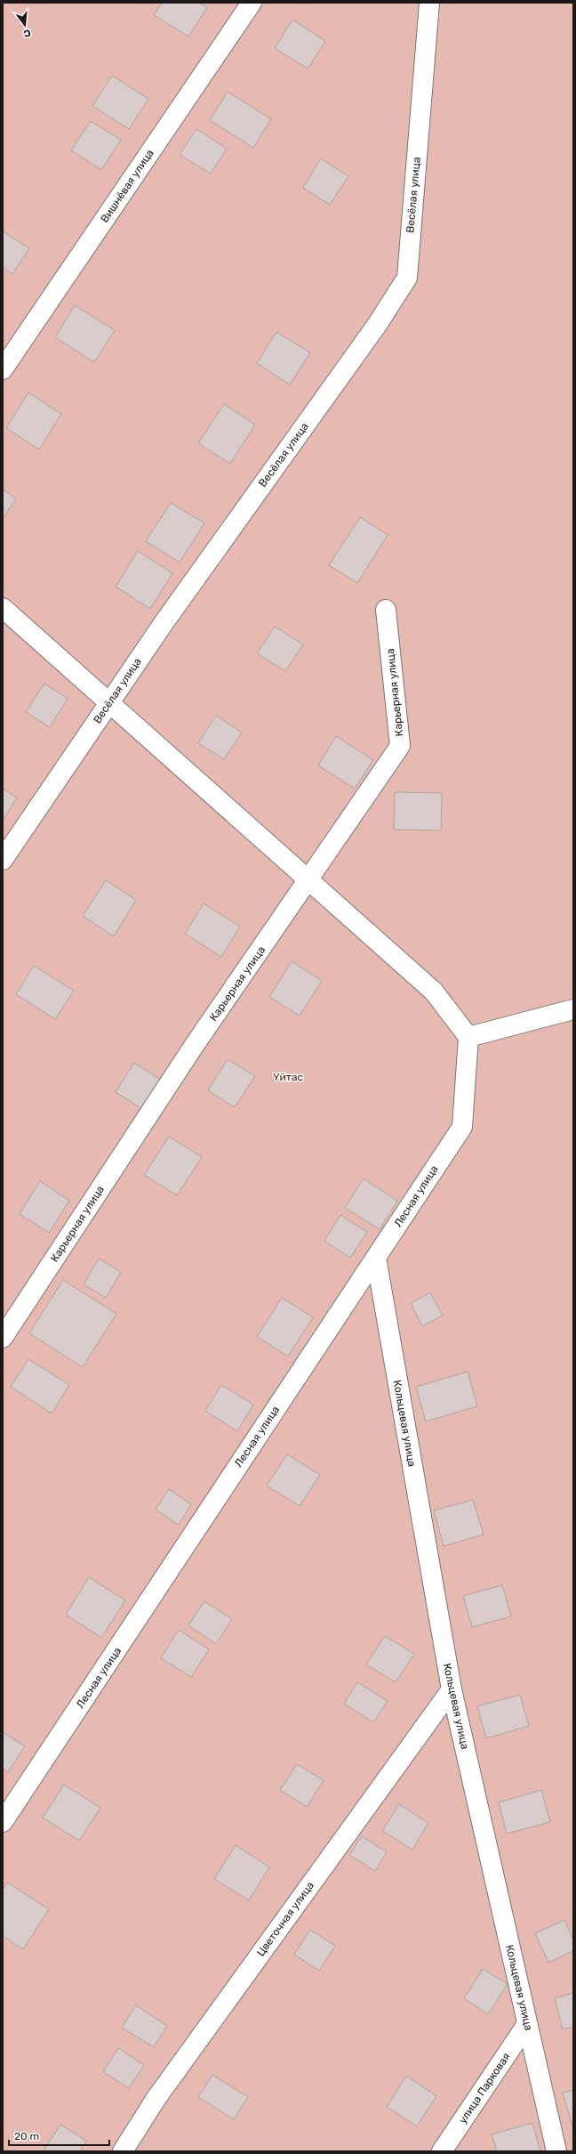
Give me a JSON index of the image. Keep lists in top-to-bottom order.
{
  "streets": {
    "street": [
      "Вишнёвая улица",
      "Весёлая улица",
      "Карьерная улица",
      "Лесная улица",
      "Кольцевая улица",
      "Цветочная улица",
      "улица Парковая"
    ]
  },
  "crossings": [
    ["Лесная улица", "Кольцевая улица"],
    ["Кольцевая улица", "Цветочная улица"],
    ["Кольцевая улица", "улица Парковая"]
  ],
  "parks": ["Үйтас"],
  "scale_bar": "20 m",
  "north": "bottom"
}
